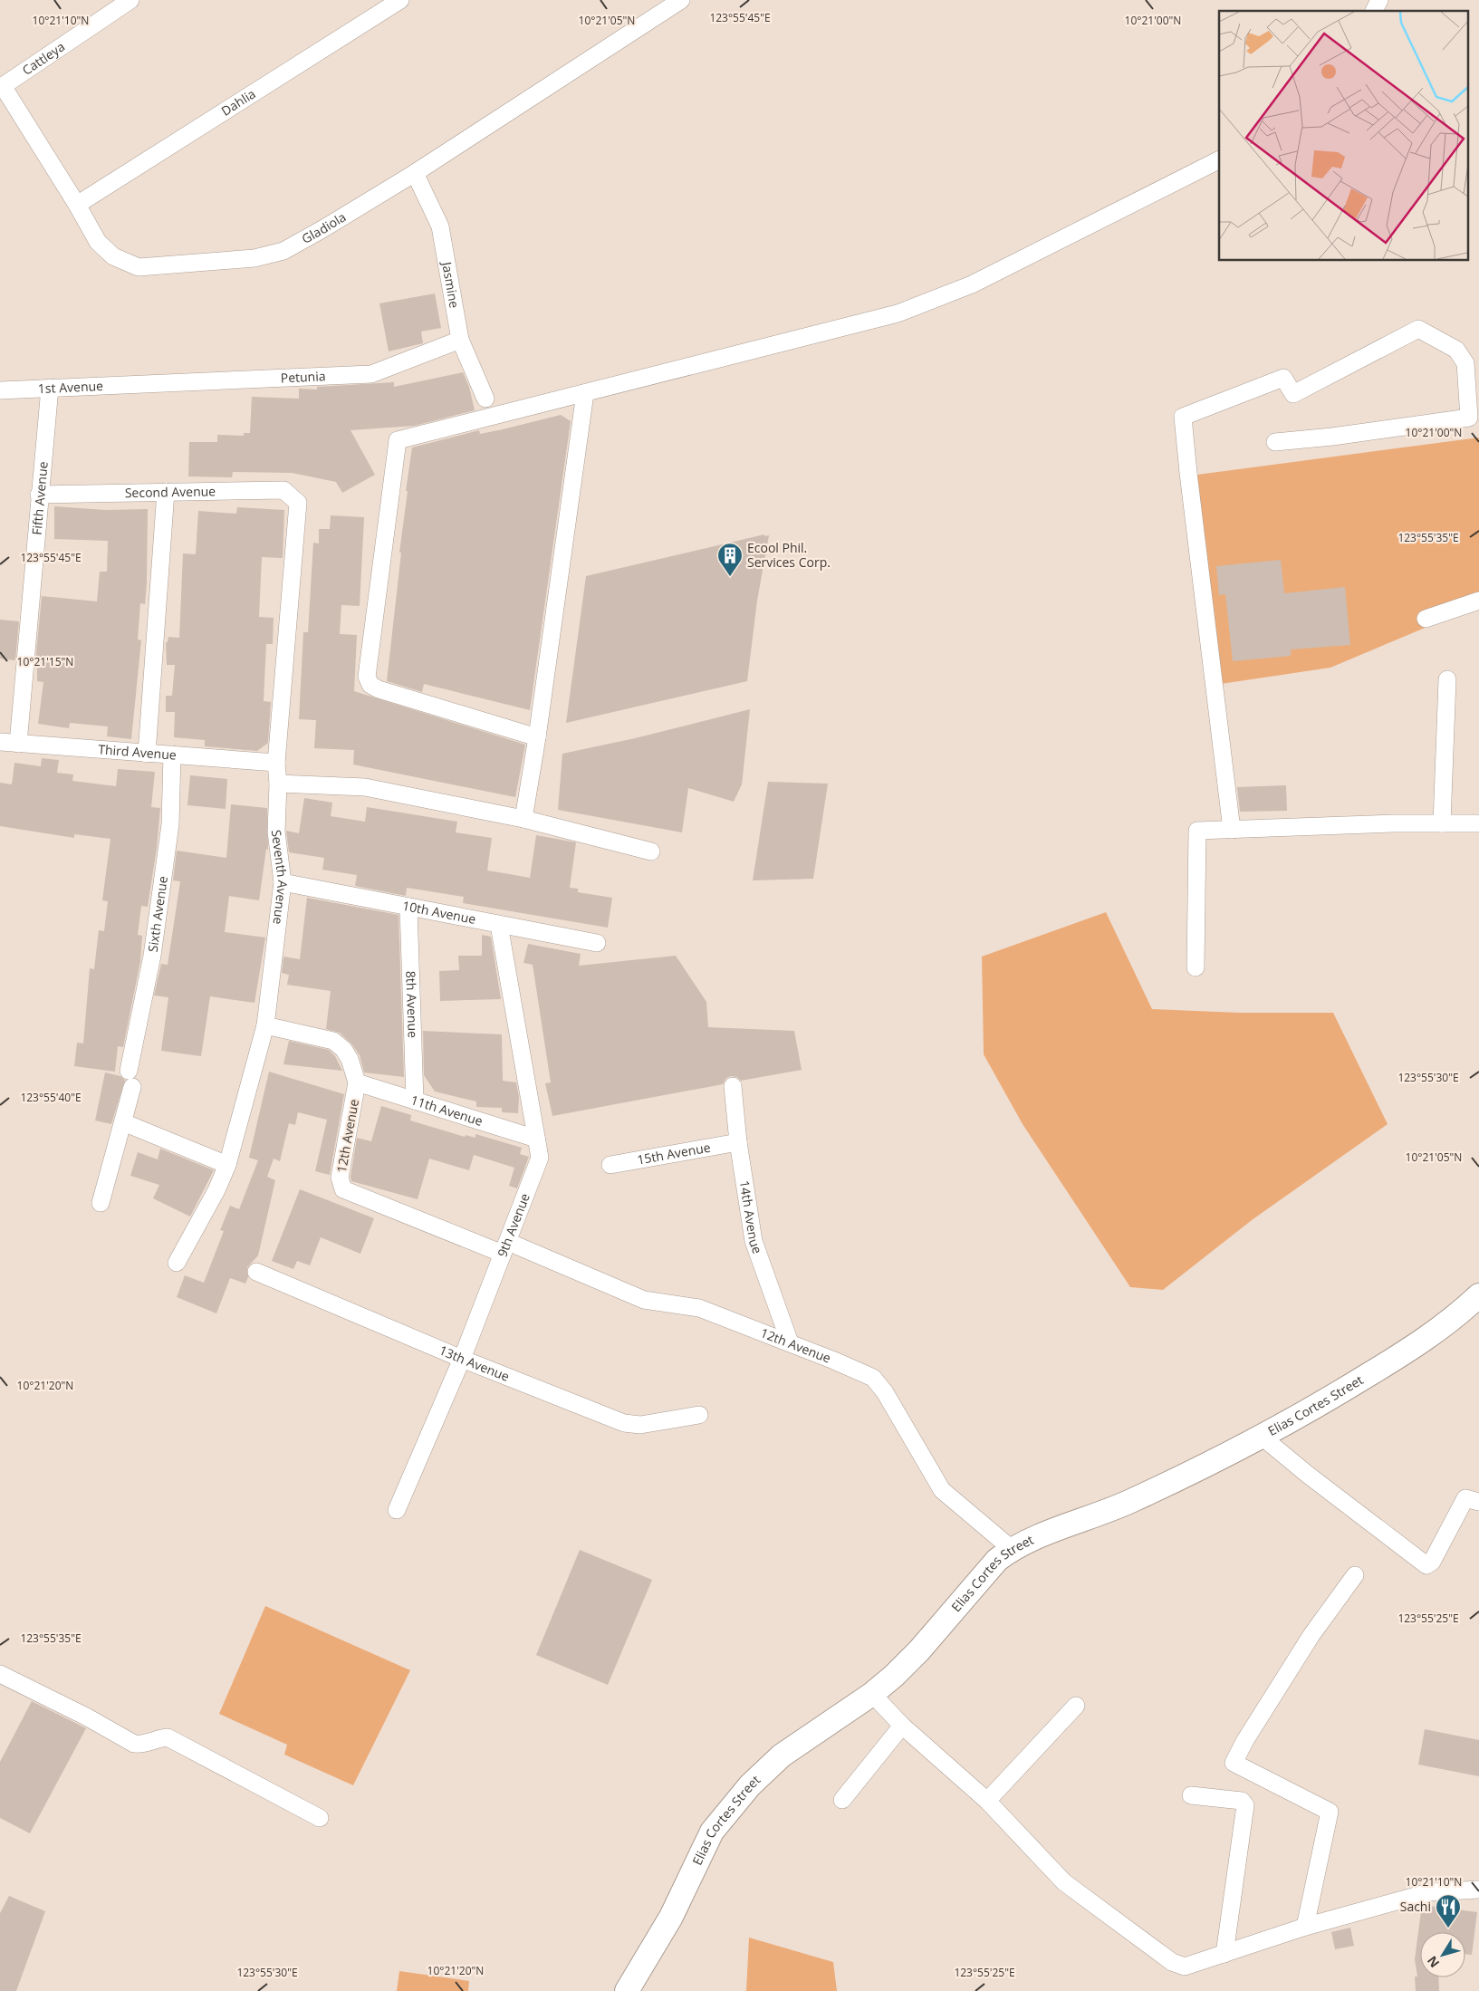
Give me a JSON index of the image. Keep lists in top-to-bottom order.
{
  "streets": {
    "street": [
      "Cattleya",
      "Dahlia",
      "Gladiola",
      "Jasmine",
      "Petunia",
      "1st Avenue",
      "Second Avenue",
      "Fifth Avenue",
      "Third Avenue",
      "Seventh Avenue",
      "Sixth Avenue",
      "10th Avenue",
      "8th Avenue",
      "11th Avenue",
      "12th Avenue",
      "15th Avenue",
      "14th Avenue",
      "9th Avenue",
      "13th Avenue",
      "Elias Cortes Street"
    ]
  },
  "crossings": [
    ["Cattleya", "Gladiola"],
    ["Dahlia", "Gladiola"],
    ["Gladiola", "Jasmine"],
    ["Jasmine", "Petunia"],
    ["Petunia", "1st Avenue"],
    ["1st Avenue", "Fifth Avenue"],
    ["Second Avenue", "Fifth Avenue"],
    ["Second Avenue", "Seventh Avenue"],
    ["Fifth Avenue", "Third Avenue"],
    ["Third Avenue", "Seventh Avenue"],
    ["Third Avenue", "Sixth Avenue"],
    ["Seventh Avenue", "10th Avenue"],
    ["Seventh Avenue", "12th Avenue"],
    ["10th Avenue", "8th Avenue"],
    ["10th Avenue", "9th Avenue"],
    ["8th Avenue", "11th Avenue"],
    ["11th Avenue", "12th Avenue"],
    ["11th Avenue", "9th Avenue"],
    ["12th Avenue", "14th Avenue"],
    ["12th Avenue", "9th Avenue"],
    ["12th Avenue", "Elias Cortes Street"],
    ["15th Avenue", "14th Avenue"],
    ["9th Avenue", "13th Avenue"]
  ],
  "places": {
    "building": ["Ecool Phil. Services Corp."],
    "restaurant": ["Sachi"]
  },
  "north": "bottom left",
  "coordinates": [
    "123°55'45\"E",
    "10°21'10\"N",
    "10°21'05\"N",
    "10°21'00\"N",
    "123°55'35\"E",
    "10°21'15\"N",
    "123°55'30\"E",
    "123°55'40\"E",
    "10°21'20\"N",
    "123°55'25\"E"
  ]
}
